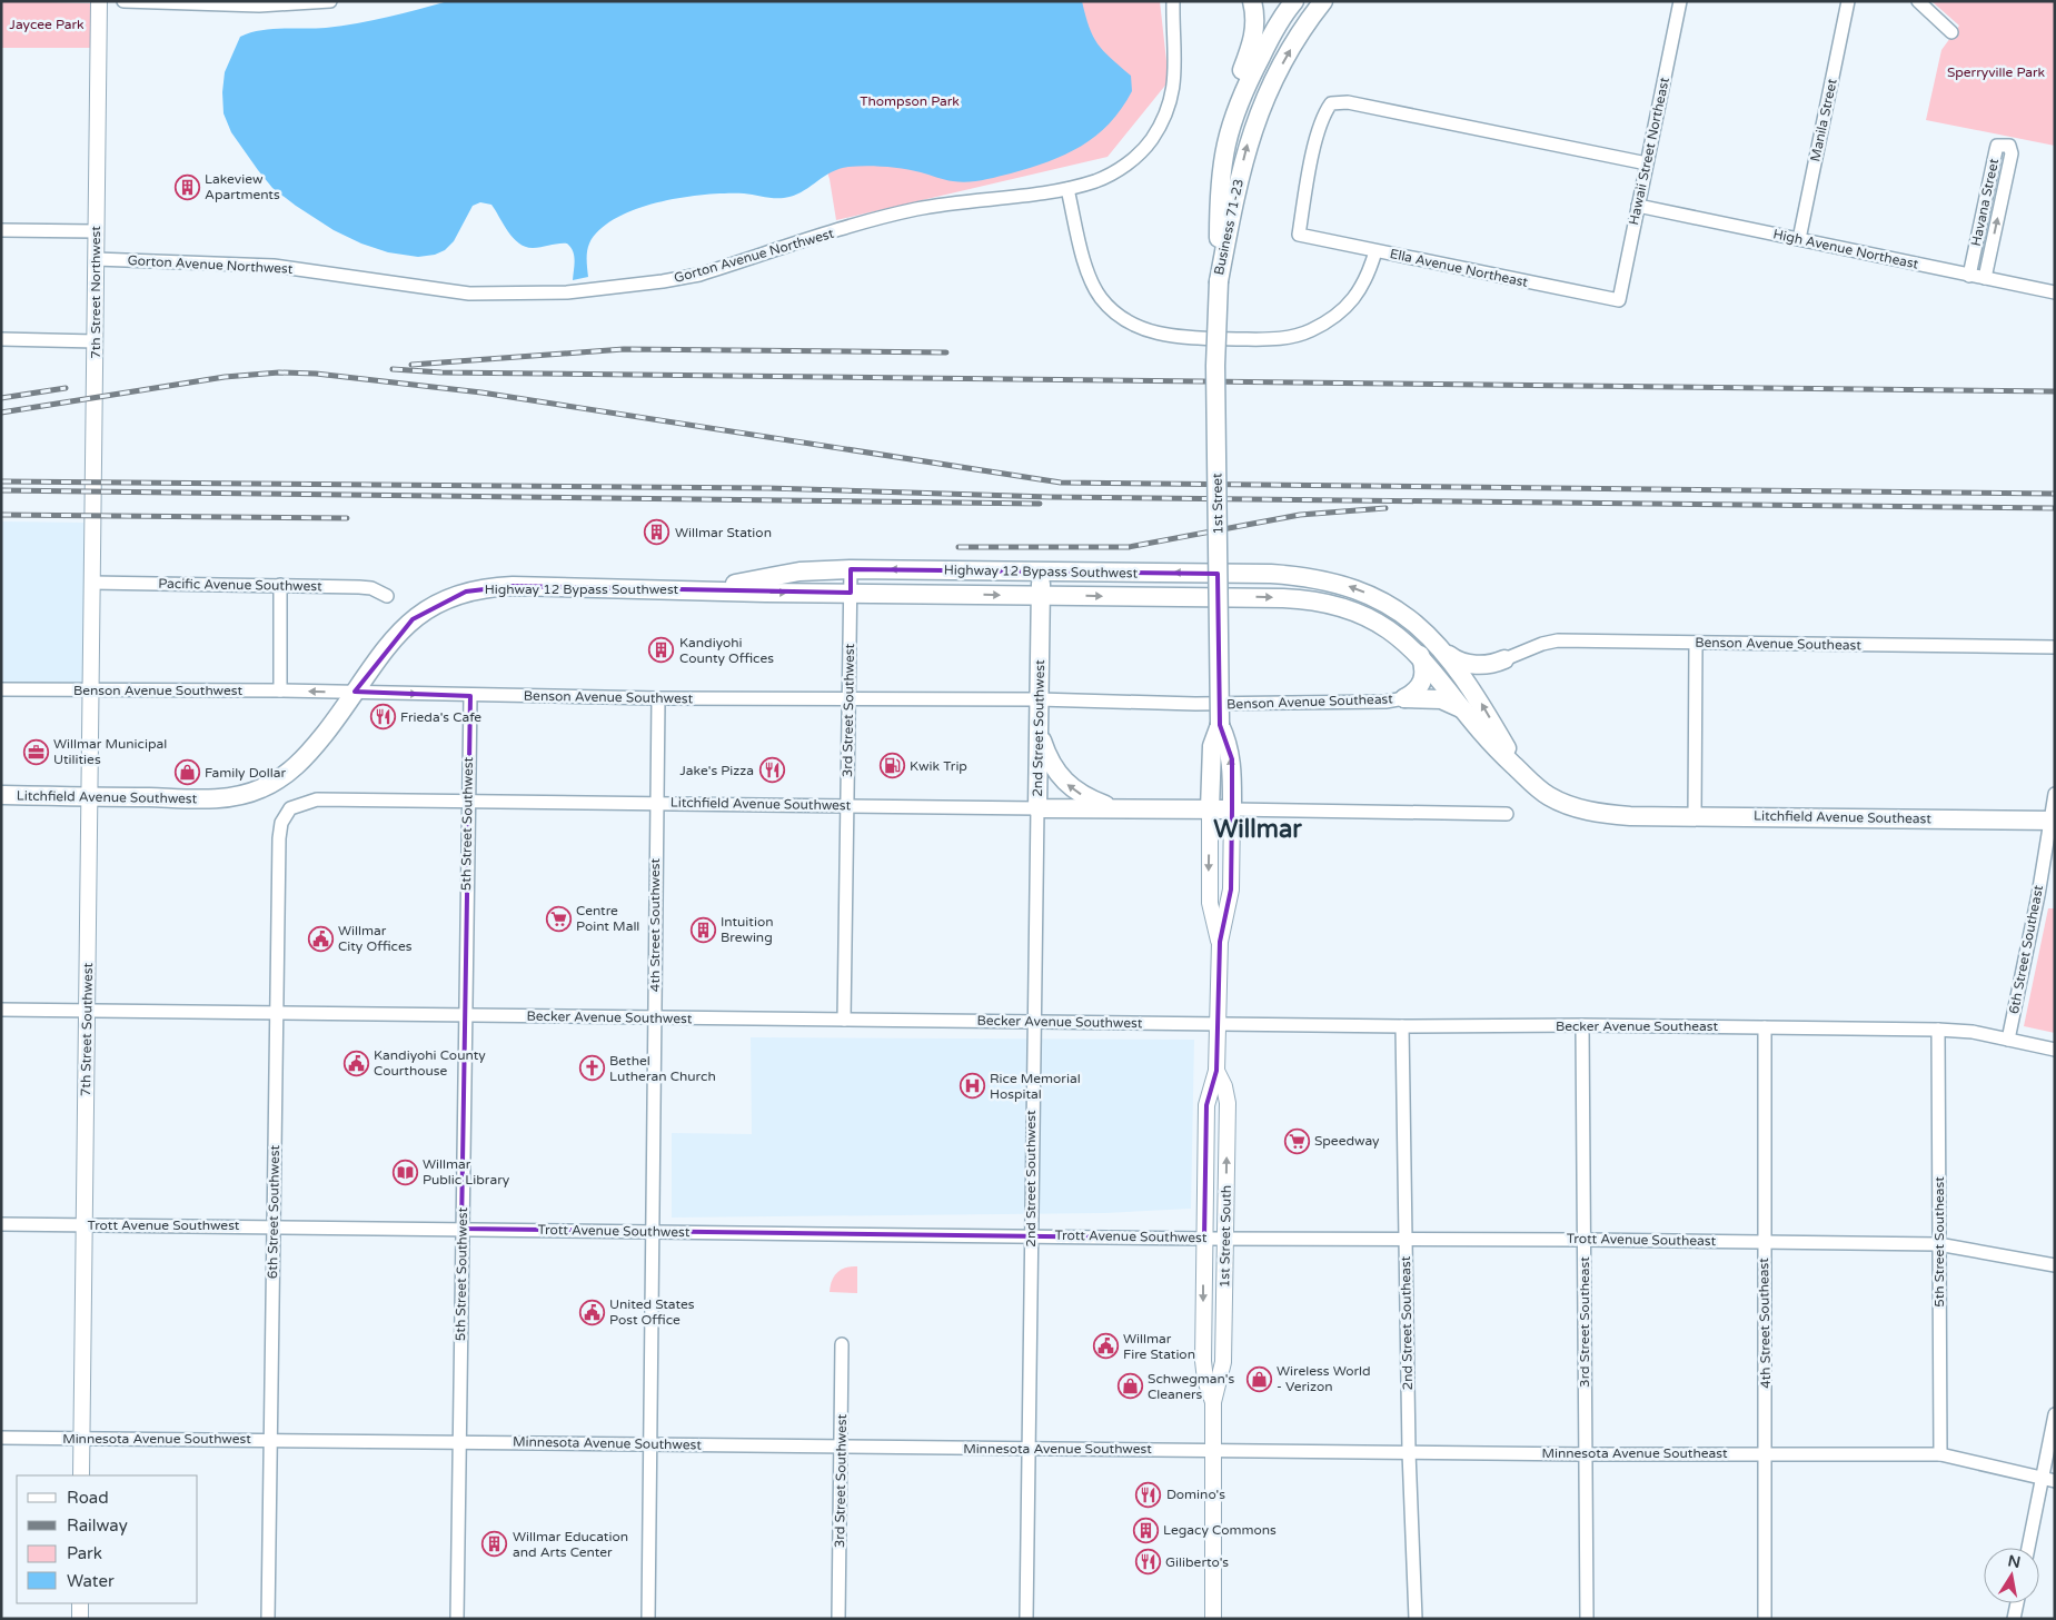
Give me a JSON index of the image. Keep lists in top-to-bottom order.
{
  "streets": {
    "highway": [
      "Business 71-23",
      "1st Street",
      "Highway 12 Bypass Southwest",
      "2nd Street Southwest",
      "Litchfield Avenue Southwest",
      "Litchfield Avenue Southeast"
    ],
    "main road": ["7th Street Northwest", "7th Street Southwest", "1st Street South"],
    "street": [
      "Manila Street",
      "Hawaii Street Northeast",
      "Havana Street",
      "High Avenue Northeast",
      "Gorton Avenue Northwest",
      "Ella Avenue Northeast",
      "Pacific Avenue Southwest",
      "Benson Avenue Southeast",
      "Benson Avenue Southwest",
      "3rd Street Southwest",
      "5th Street Southwest",
      "4th Street Southwest",
      "6th Street Southeast",
      "Becker Avenue Southwest",
      "Becker Avenue Southeast",
      "6th Street Southwest",
      "Trott Avenue Southwest",
      "Trott Avenue Southeast",
      "5th Street Southeast",
      "3rd Street Southeast",
      "2nd Street Southeast",
      "4th Street Southeast",
      "Minnesota Avenue Southwest",
      "Minnesota Avenue Southeast"
    ]
  },
  "crossings": [
    ["Manila Street", "High Avenue Northeast"],
    ["Hawaii Street Northeast", "High Avenue Northeast"],
    ["Hawaii Street Northeast", "Ella Avenue Northeast"],
    ["Havana Street", "High Avenue Northeast"],
    ["Business 71-23", "1st Street"],
    ["Gorton Avenue Northwest", "7th Street Northwest"],
    ["7th Street Northwest", "Pacific Avenue Southwest"],
    ["7th Street Northwest", "7th Street Southwest"],
    ["1st Street", "Litchfield Avenue Southwest"],
    ["1st Street", "1st Street South"],
    ["Highway 12 Bypass Southwest", "Benson Avenue Southwest"],
    ["Highway 12 Bypass Southwest", "3rd Street Southwest"],
    ["Highway 12 Bypass Southwest", "2nd Street Southwest"],
    ["Highway 12 Bypass Southwest", "Litchfield Avenue Southwest"],
    ["Highway 12 Bypass Southwest", "Litchfield Avenue Southeast"],
    ["Pacific Avenue Southwest", "7th Street Southwest"],
    ["Benson Avenue Southeast", "Benson Avenue Southwest"],
    ["Benson Avenue Southwest", "3rd Street Southwest"],
    ["Benson Avenue Southwest", "2nd Street Southwest"],
    ["Benson Avenue Southwest", "5th Street Southwest"],
    ["Benson Avenue Southwest", "4th Street Southwest"],
    ["Benson Avenue Southwest", "7th Street Southwest"],
    ["3rd Street Southwest", "Litchfield Avenue Southwest"],
    ["3rd Street Southwest", "Becker Avenue Southwest"],
    ["3rd Street Southwest", "Minnesota Avenue Southwest"],
    ["2nd Street Southwest", "Litchfield Avenue Southwest"],
    ["2nd Street Southwest", "Becker Avenue Southwest"],
    ["2nd Street Southwest", "Trott Avenue Southwest"],
    ["2nd Street Southwest", "Minnesota Avenue Southwest"],
    ["Litchfield Avenue Southwest", "5th Street Southwest"],
    ["Litchfield Avenue Southwest", "4th Street Southwest"],
    ["Litchfield Avenue Southwest", "7th Street Southwest"],
    ["Litchfield Avenue Southwest", "6th Street Southwest"],
    ["Litchfield Avenue Southwest", "1st Street South"],
    ["Litchfield Avenue Southeast", "6th Street Southeast"],
    ["5th Street Southwest", "Becker Avenue Southwest"],
    ["5th Street Southwest", "Trott Avenue Southwest"],
    ["5th Street Southwest", "Minnesota Avenue Southwest"],
    ["4th Street Southwest", "Becker Avenue Southwest"],
    ["4th Street Southwest", "Trott Avenue Southwest"],
    ["4th Street Southwest", "Minnesota Avenue Southwest"],
    ["6th Street Southeast", "Becker Avenue Southeast"],
    ["Becker Avenue Southwest", "Becker Avenue Southeast"],
    ["Becker Avenue Southwest", "7th Street Southwest"],
    ["Becker Avenue Southwest", "6th Street Southwest"],
    ["Becker Avenue Southwest", "1st Street South"],
    ["Becker Avenue Southeast", "1st Street South"],
    ["Becker Avenue Southeast", "5th Street Southeast"],
    ["Becker Avenue Southeast", "3rd Street Southeast"],
    ["Becker Avenue Southeast", "2nd Street Southeast"],
    ["Becker Avenue Southeast", "4th Street Southeast"],
    ["7th Street Southwest", "Trott Avenue Southwest"],
    ["7th Street Southwest", "Minnesota Avenue Southwest"],
    ["6th Street Southwest", "Trott Avenue Southwest"],
    ["6th Street Southwest", "Minnesota Avenue Southwest"],
    ["Trott Avenue Southwest", "1st Street South"],
    ["Trott Avenue Southwest", "Trott Avenue Southeast"],
    ["1st Street South", "Trott Avenue Southeast"],
    ["1st Street South", "Minnesota Avenue Southwest"],
    ["1st Street South", "Minnesota Avenue Southeast"],
    ["Trott Avenue Southeast", "5th Street Southeast"],
    ["Trott Avenue Southeast", "3rd Street Southeast"],
    ["Trott Avenue Southeast", "2nd Street Southeast"],
    ["Trott Avenue Southeast", "4th Street Southeast"],
    ["5th Street Southeast", "Minnesota Avenue Southeast"],
    ["3rd Street Southeast", "Minnesota Avenue Southeast"],
    ["2nd Street Southeast", "Minnesota Avenue Southeast"],
    ["4th Street Southeast", "Minnesota Avenue Southeast"],
    ["Minnesota Avenue Southwest", "Minnesota Avenue Southeast"]
  ],
  "districts": ["Willmar"],
  "parks": ["Jaycee Park", "Sperryville Park", "Thompson Park"],
  "places": {
    "building": [
      "Lakeview Apartments",
      "Willmar Station",
      "Kandiyohi County Offices",
      "Intuition Brewing",
      "Legacy Commons",
      "Willmar Education and Arts Center"
    ],
    "restaurant": [
      "Frieda's Cafe",
      "Jake's Pizza",
      "Domino's",
      "Giliberto's"
    ],
    "office": ["Willmar Municipal Utilities"],
    "fuel station": ["Kwik Trip"],
    "shop": ["Family Dollar", "Wireless World - Verizon", "Schwegman's Cleaners"],
    "supermarket": ["Centre Point Mall", "Speedway"],
    "public building": [
      "Willmar City Offices",
      "Kandiyohi County Courthouse",
      "United States Post Office",
      "Willmar Fire Station"
    ],
    "church": ["Bethel Lutheran Church"],
    "hospital": ["Rice Memorial Hospital"],
    "library": ["Willmar Public Library"]
  },
  "legend": [
    "Road",
    "Railway",
    "Park",
    "Water"
  ],
  "north": "top"
}
